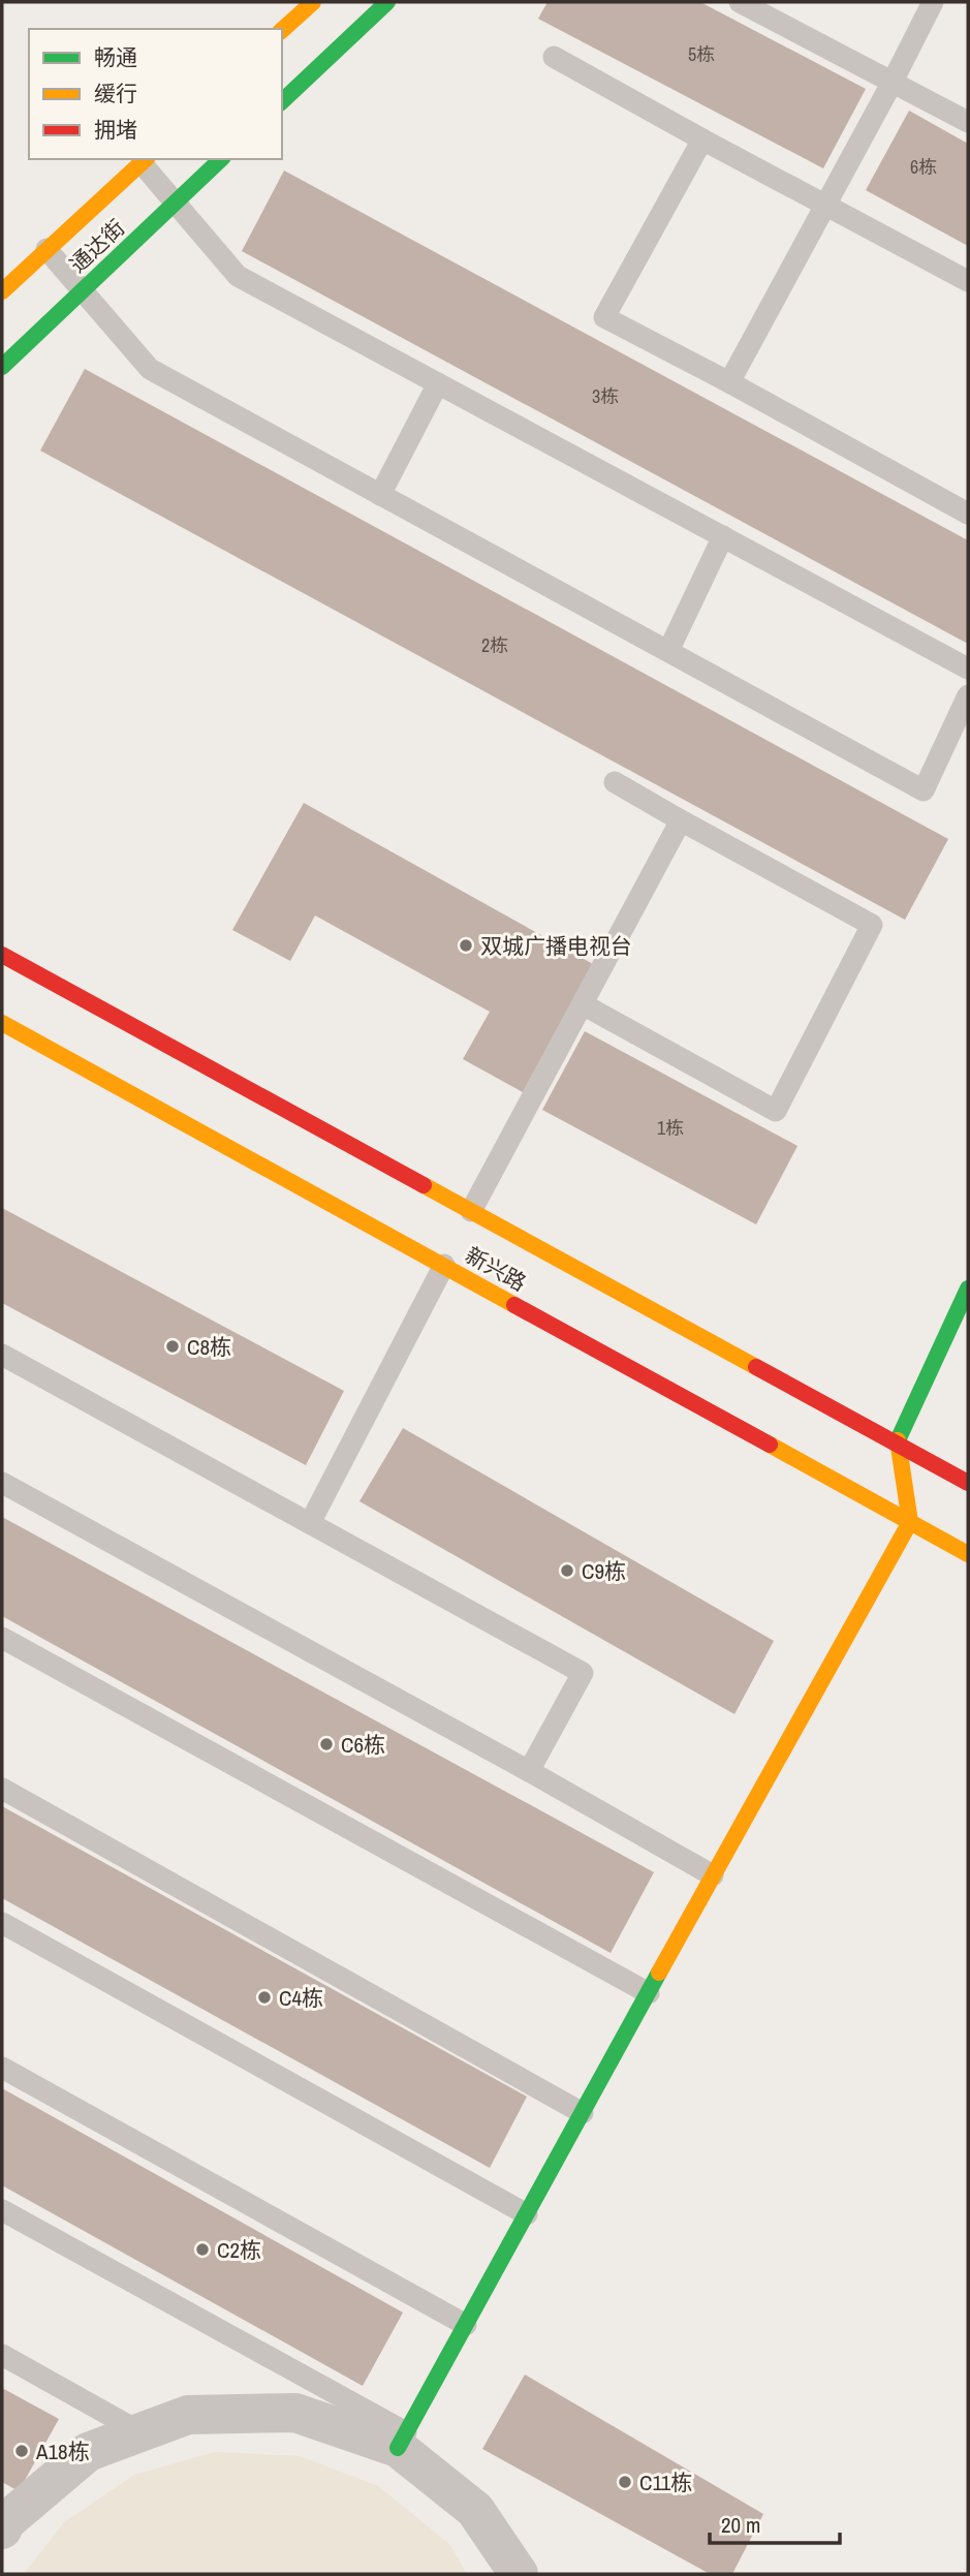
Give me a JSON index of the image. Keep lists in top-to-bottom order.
{
  "streets": {
    "main road": ["通达街", "新兴路"]
  },
  "places": [
    "双城广播电视台",
    "C8栋",
    "C9栋",
    "C6栋",
    "C4栋",
    "C2栋",
    "A18栋",
    "C11栋"
  ],
  "house_numbers": [
    "5栋",
    "6栋",
    "3栋",
    "2栋",
    "1栋"
  ],
  "legend": ["畅通", "缓行", "拥堵"],
  "scale_bar": "20 m"
}
